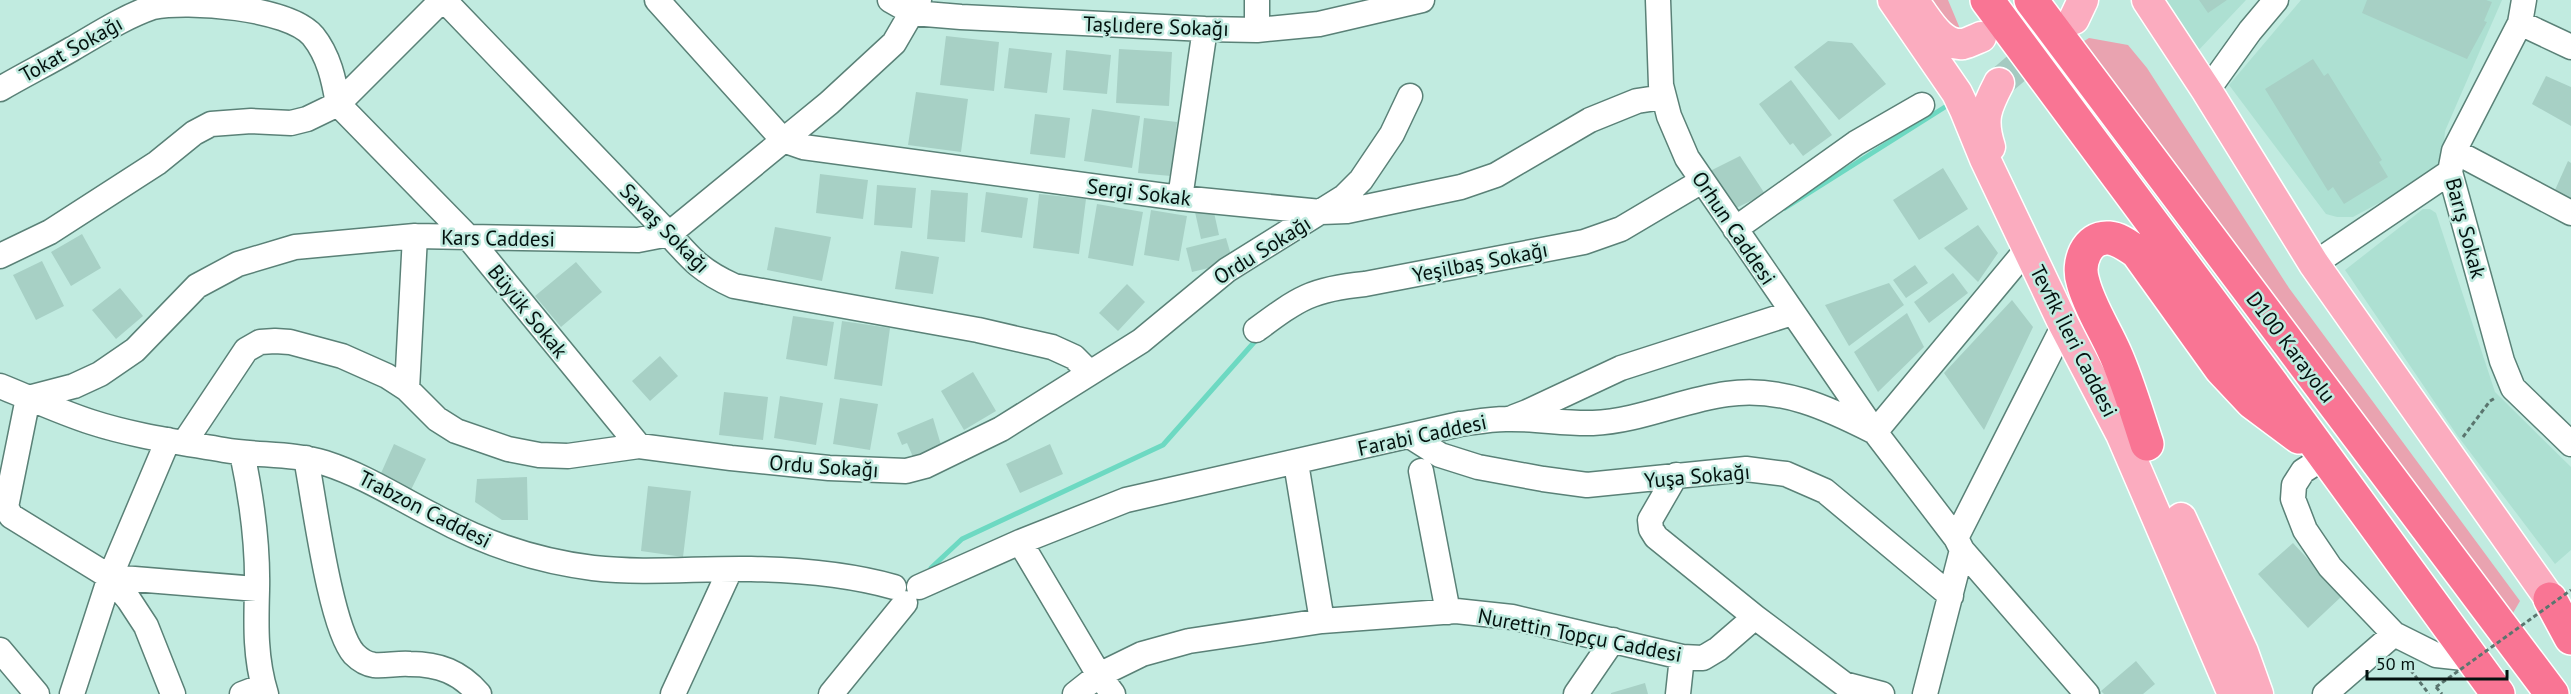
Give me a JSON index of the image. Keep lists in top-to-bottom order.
{
  "streets": {
    "highway": ["D100 Karayolu"],
    "main road": ["Tevfik İleri Caddesi"],
    "street": [
      "Taşlıdere Sokağı",
      "Tokat Sokağı",
      "Sergi Sokak",
      "Savaş Sokağı",
      "Orhun Caddesi",
      "Barış Sokak",
      "Kars Caddesi",
      "Ordu Sokağı",
      "Yeşilbaş Sokağı",
      "Büyük Sokak",
      "Farabi Caddesi",
      "Yuşa Sokağı",
      "Trabzon Caddesi",
      "Nurettin Topçu Caddesi"
    ]
  },
  "crossings": [
    ["Taşlıdere Sokağı", "Kars Caddesi"],
    ["Tokat Sokağı", "Büyük Sokak"],
    ["Sergi Sokak", "Orhun Caddesi"],
    ["Sergi Sokak", "Kars Caddesi"],
    ["Sergi Sokak", "Ordu Sokağı"],
    ["Savaş Sokağı", "Kars Caddesi"],
    ["Savaş Sokağı", "Ordu Sokağı"],
    ["Orhun Caddesi", "Yeşilbaş Sokağı"],
    ["Orhun Caddesi", "Farabi Caddesi"],
    ["Kars Caddesi", "Büyük Sokak"],
    ["Kars Caddesi", "Trabzon Caddesi"],
    ["Ordu Sokağı", "Büyük Sokak"],
    ["Ordu Sokağı", "Trabzon Caddesi"],
    ["Farabi Caddesi", "Yuşa Sokağı"],
    ["Farabi Caddesi", "Trabzon Caddesi"]
  ],
  "scale_bar": "50 m"
}
